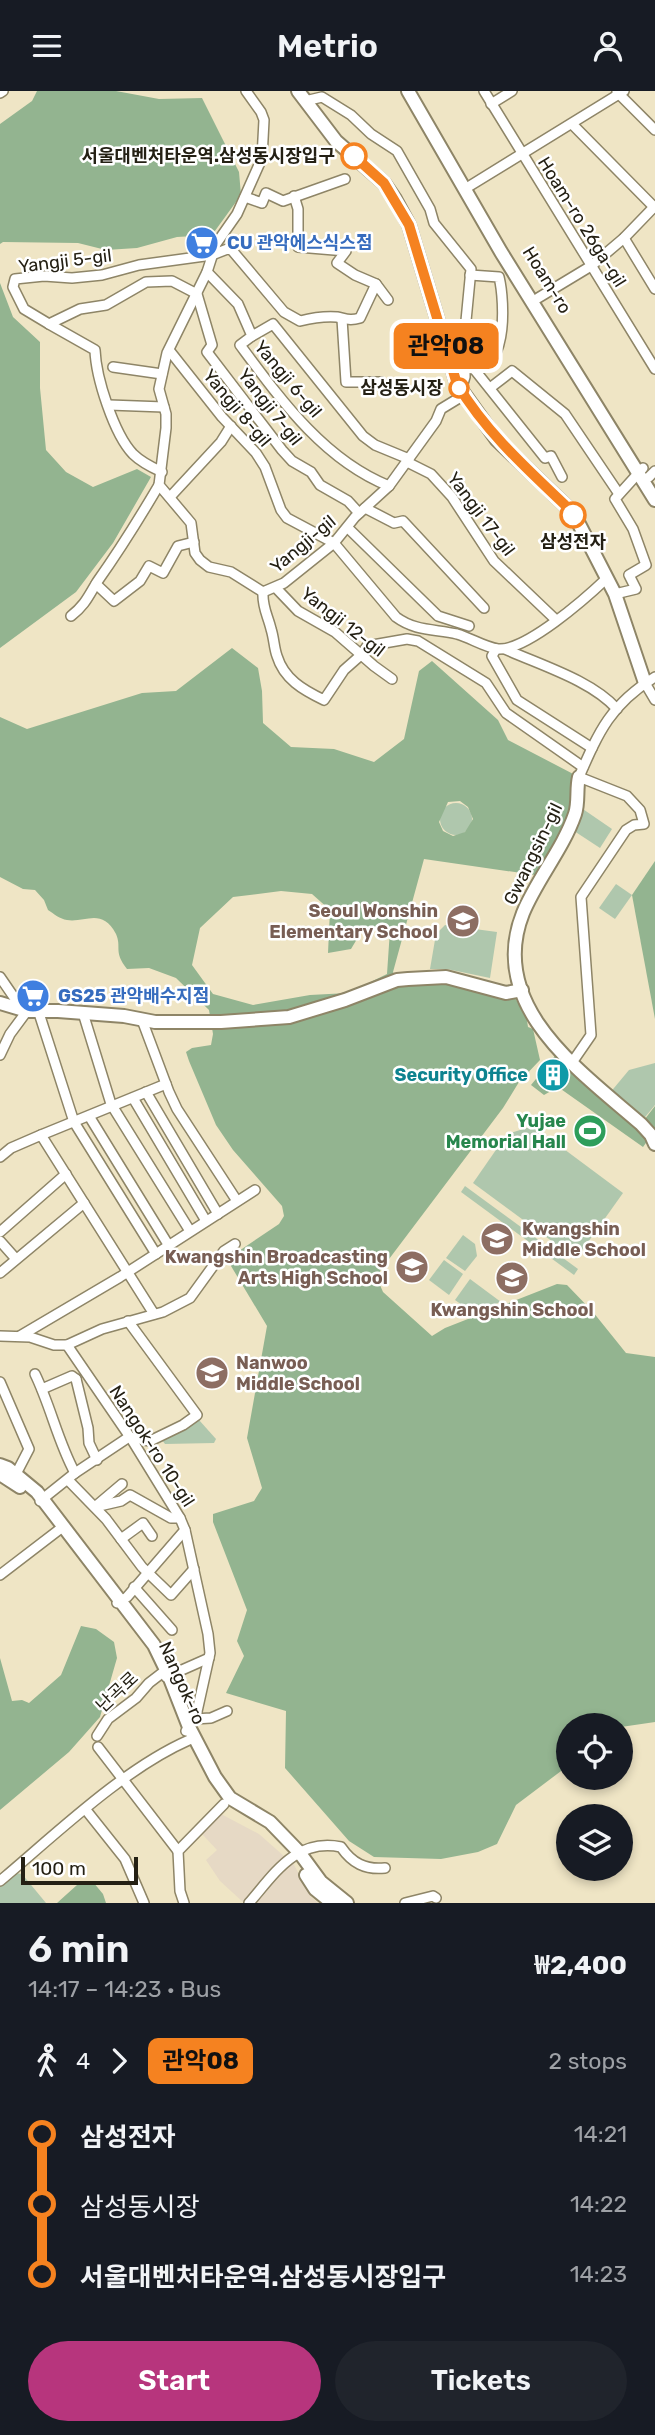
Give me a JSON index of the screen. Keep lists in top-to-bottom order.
{
  "streets": {
    "main road": ["Hoam-ro", "Gwangsin-gil", "Nangok-ro"],
    "street": [
      "Hoam-ro 26ga-gil",
      "Yangji 5-gil",
      "Yangji 6-gil",
      "Yangji 7-gil",
      "Yangji 8-gil",
      "Yangji 17-gil",
      "Yangji-gil",
      "Yangji 12-gil",
      "Nangok-ro 10-gil",
      "난곡로"
    ]
  },
  "crossings": [
    ["Yangji 6-gil", "Yangji 17-gil"],
    ["Yangji 6-gil", "Yangji-gil"],
    ["Yangji 7-gil", "Yangji-gil"],
    ["Yangji 8-gil", "Yangji-gil"],
    ["Yangji 17-gil", "Yangji-gil"],
    ["Yangji-gil", "Yangji 12-gil"],
    ["Nangok-ro 10-gil", "Nangok-ro"],
    ["Nangok-ro 10-gil", "난곡로"],
    ["Nangok-ro", "난곡로"]
  ],
  "places": {
    "other": ["서울대벤처타운역.삼성동시장입구", "삼성동시장", "삼성전자"],
    "supermarket": ["CU 관악에스식스점", "GS25 관악배수지점"],
    "school or university": [
      "Seoul Wonshin Elementary School",
      "Kwangshin Middle School",
      "Kwangshin Broadcasting Arts High School",
      "Kwangshin School",
      "Nanwoo Middle School"
    ],
    "building": ["Security Office"],
    "sports": ["Yujae Memorial Hall"]
  },
  "lines": ["bus line 관악08"],
  "scale_bar": "100 m",
  "page": {
    "header": "Metrio",
    "on_map": "관악08",
    "scale": "100 m",
    "heading": ["6 min", "14:17 – 14:23 · Bus", "₩2,400"],
    "legs": ["4", "관악08", "2 stops"],
    "list": [
      {
        "name": "삼성전자",
        "value": "14:21"
      },
      {
        "name": "삼성동시장",
        "value": "14:22"
      },
      {
        "name": "서울대벤처타운역.삼성동시장입구",
        "value": "14:23"
      }
    ],
    "buttons": ["Start", "Tickets"]
  }
}
